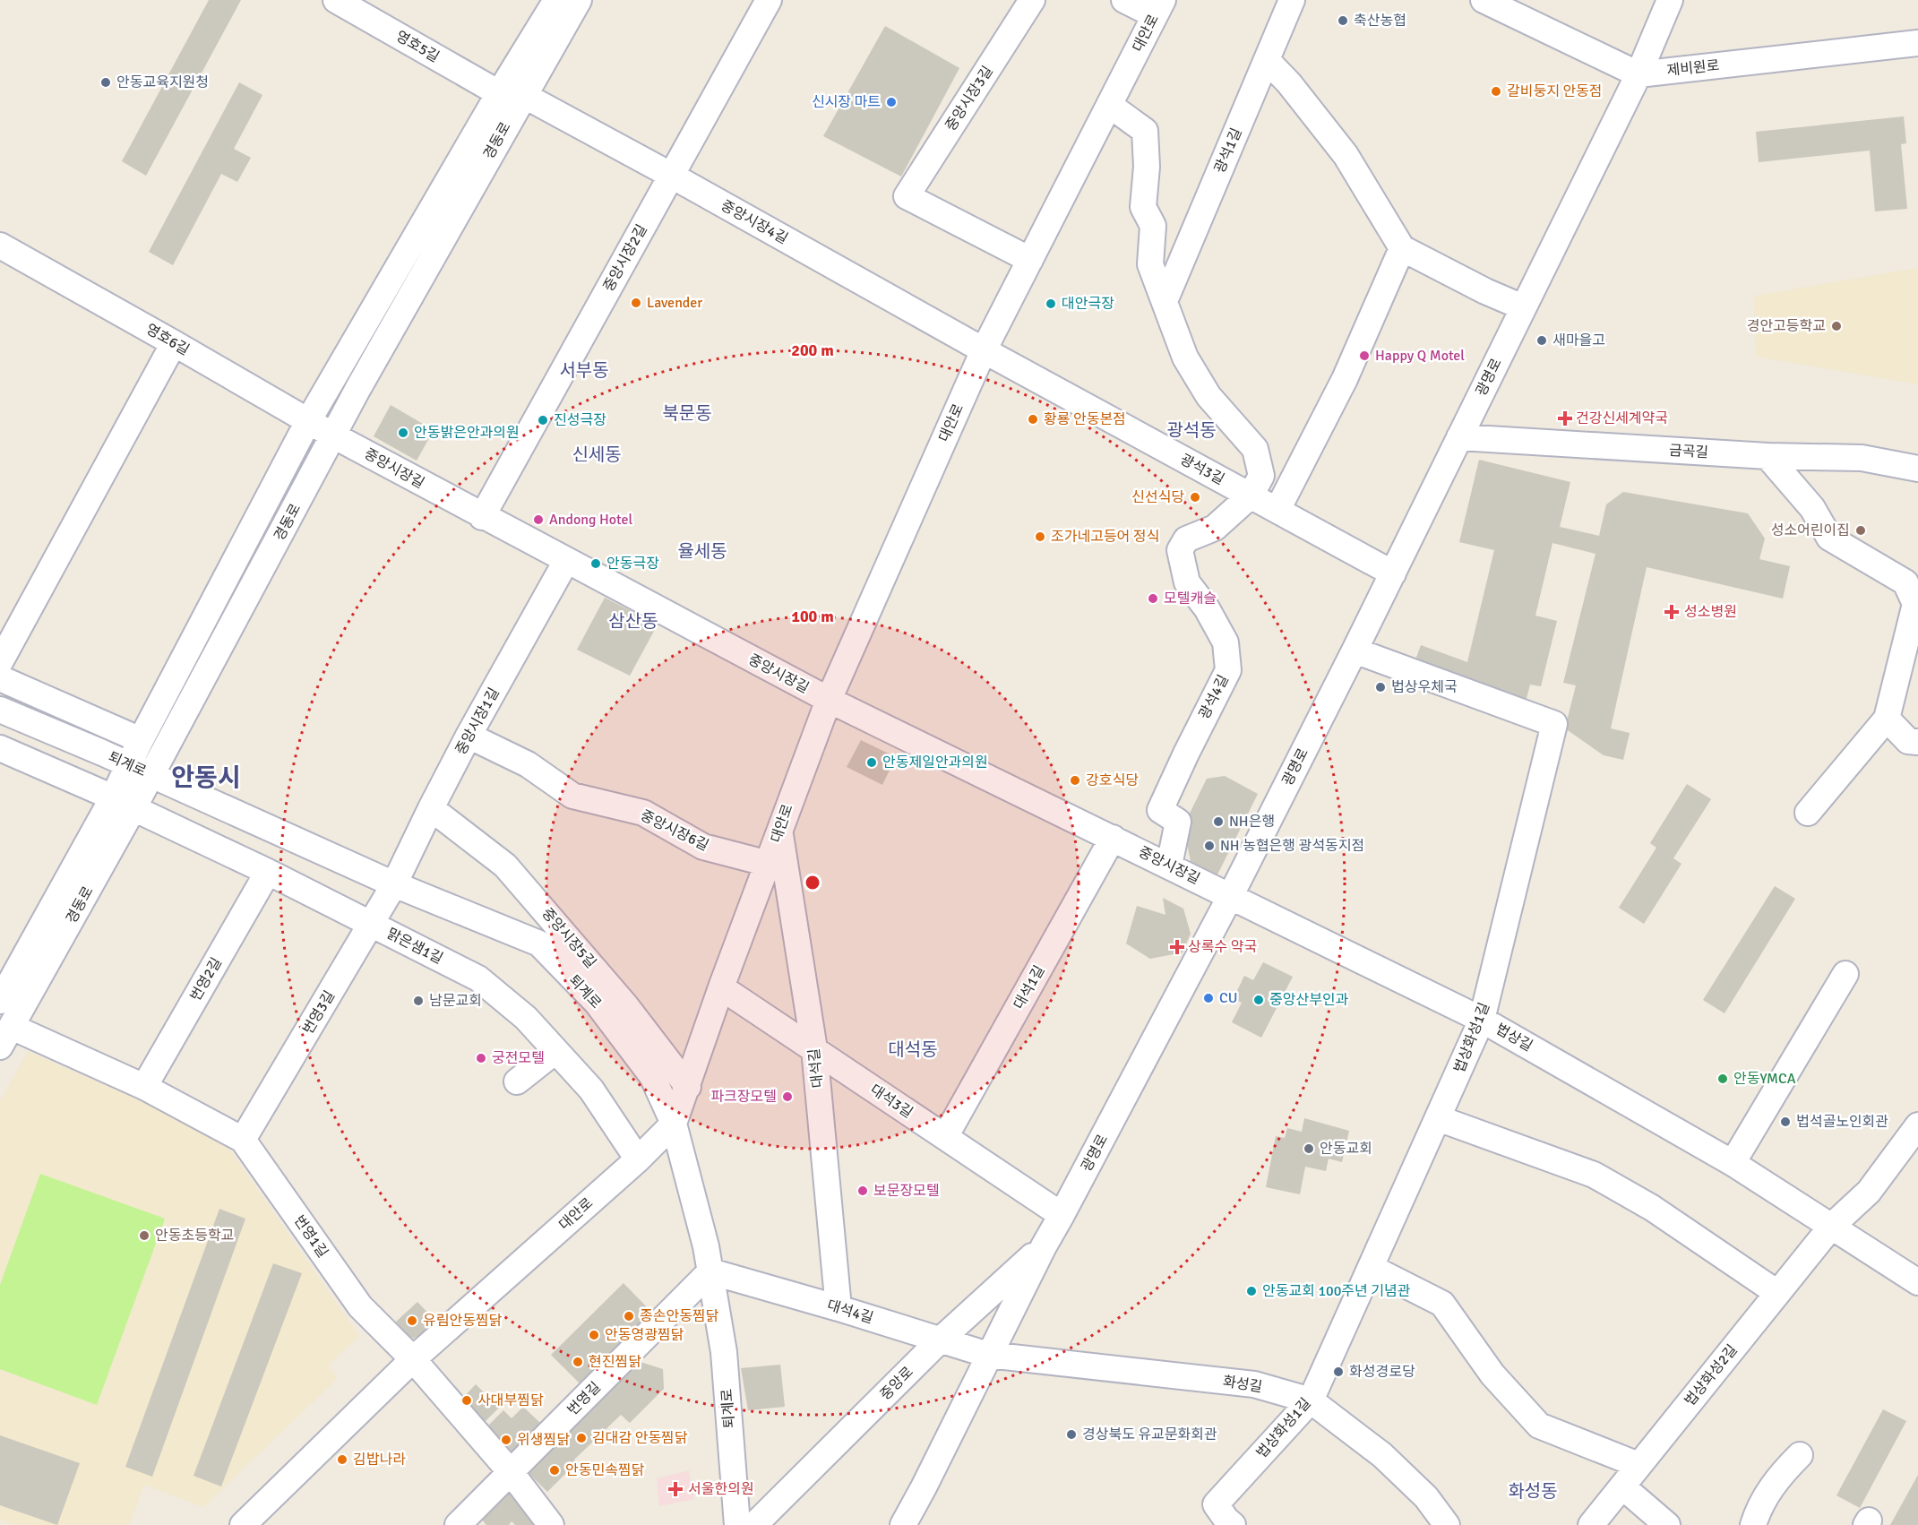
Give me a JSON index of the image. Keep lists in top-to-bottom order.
{
  "streets": {
    "street": [
      "대안로",
      "영호5길",
      "제비원로",
      "중앙시장3길",
      "경동로",
      "광석1길",
      "중앙시장4길",
      "중앙시장2길",
      "영호6길",
      "광명로",
      "금곡길",
      "중앙시장길",
      "광석3길",
      "광석4길",
      "중앙시장1길",
      "퇴계로",
      "중앙시장6길",
      "중앙시장5길",
      "맑은샘1길",
      "번영2길",
      "대석1길",
      "번영3길",
      "법상화성1길",
      "법상길",
      "대석길",
      "대석3길",
      "번영1길",
      "대석4길",
      "법상화성2길",
      "중앙로",
      "화성길",
      "번영길"
    ]
  },
  "crossings": [
    ["대안로", "중앙시장3길"],
    ["대안로", "중앙시장4길"],
    ["대안로", "중앙시장길"],
    ["대안로", "광석3길"],
    ["대안로", "퇴계로"],
    ["대안로", "중앙시장6길"],
    ["대안로", "중앙시장5길"],
    ["대안로", "맑은샘1길"],
    ["대안로", "대석길"],
    ["대안로", "대석3길"],
    ["대안로", "번영1길"],
    ["영호5길", "경동로"],
    ["영호5길", "중앙시장4길"],
    ["제비원로", "광명로"],
    ["경동로", "중앙시장4길"],
    ["경동로", "영호6길"],
    ["경동로", "중앙시장길"],
    ["경동로", "퇴계로"],
    ["경동로", "맑은샘1길"],
    ["경동로", "번영1길"],
    ["중앙시장4길", "중앙시장2길"],
    ["중앙시장4길", "광석3길"],
    ["중앙시장2길", "중앙시장길"],
    ["영호6길", "중앙시장길"],
    ["광명로", "금곡길"],
    ["광명로", "중앙시장길"],
    ["광명로", "광석3길"],
    ["광명로", "법상화성1길"],
    ["광명로", "법상길"],
    ["광명로", "대석3길"],
    ["광명로", "대석4길"],
    ["광명로", "중앙로"],
    ["광명로", "화성길"],
    ["중앙시장길", "광석4길"],
    ["중앙시장길", "중앙시장1길"],
    ["중앙시장길", "대석1길"],
    ["중앙시장길", "법상길"],
    ["광석3길", "광석4길"],
    ["중앙시장1길", "퇴계로"],
    ["중앙시장1길", "중앙시장6길"],
    ["중앙시장1길", "중앙시장5길"],
    ["중앙시장1길", "번영3길"],
    ["퇴계로", "번영3길"],
    ["퇴계로", "대석4길"],
    ["퇴계로", "번영길"],
    ["맑은샘1길", "번영2길"],
    ["맑은샘1길", "번영3길"],
    ["번영2길", "번영1길"],
    ["대석1길", "대석3길"],
    ["번영3길", "번영1길"],
    ["법상화성1길", "법상길"],
    ["법상화성1길", "화성길"],
    ["법상길", "법상화성2길"],
    ["대석길", "대석3길"],
    ["대석길", "대석4길"],
    ["번영1길", "번영길"],
    ["대석4길", "중앙로"],
    ["대석4길", "화성길"],
    ["대석4길", "번영길"]
  ],
  "districts": [
    "서부동",
    "북문동",
    "광석동",
    "신세동",
    "율세동",
    "삼산동",
    "안동시",
    "대석동",
    "화성동"
  ],
  "places": {
    "other": [
      "축산농협",
      "안동교육지원청",
      "갈비둥지 안동점",
      "신시장 마트",
      "Lavender",
      "대안극장",
      "경안고등학교",
      "새마을고",
      "Happy Q Motel",
      "황룡 안동본점",
      "진성극장",
      "안동밝은안과의원",
      "신선식당",
      "Andong Hotel",
      "성소어린이집",
      "조가네고등어 정식",
      "안동극장",
      "모텔캐슬",
      "법상우체국",
      "안동제일안과의원",
      "강호식당",
      "NH은행",
      "NH 농협은행 광석동지점",
      "CU",
      "중앙산부인과",
      "남문교회",
      "궁전모텔",
      "안동YMCA",
      "파크장모텔",
      "법석골노인회관",
      "안동교회",
      "보문장모텔",
      "안동초등학교",
      "안동교회 100주년 기념관",
      "종손안동찜닭",
      "유림안동찜닭",
      "안동영광찜닭",
      "현진찜닭",
      "화성경로당",
      "사대부찜닭",
      "경상북도 유교문화회관",
      "김대감 안동찜닭",
      "위생찜닭",
      "김밥나라",
      "안동민속찜닭"
    ],
    "health": [
      "건강신세계약국",
      "성소병원",
      "상록수 약국",
      "서울한의원"
    ]
  },
  "rings": ["200 m", "100 m"]
}
